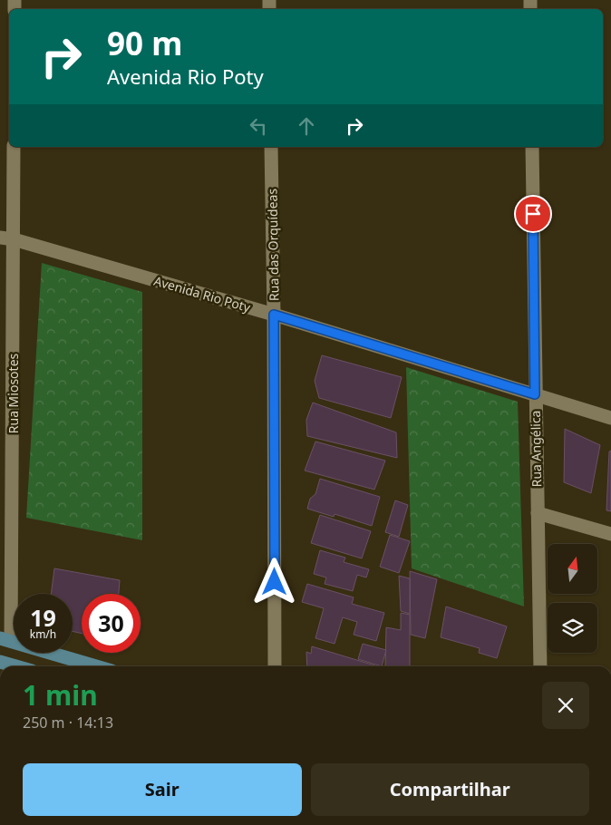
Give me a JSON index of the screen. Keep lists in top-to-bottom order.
{
  "streets": {
    "street": [
      "Rua das Orquídeas",
      "Avenida Rio Poty",
      "Rua Miosotes",
      "Rua Angélica"
    ]
  },
  "crossings": [
    ["Rua das Orquídeas", "Avenida Rio Poty"],
    ["Avenida Rio Poty", "Rua Miosotes"],
    ["Avenida Rio Poty", "Rua Angélica"]
  ],
  "north": "top",
  "page": {
    "turn": ["90 m", "Avenida Rio Poty"],
    "speed": "19 km/h",
    "limit": "30",
    "heading": ["1 min", "250 m · 14:13"],
    "buttons": ["Sair", "Compartilhar"]
  }
}
